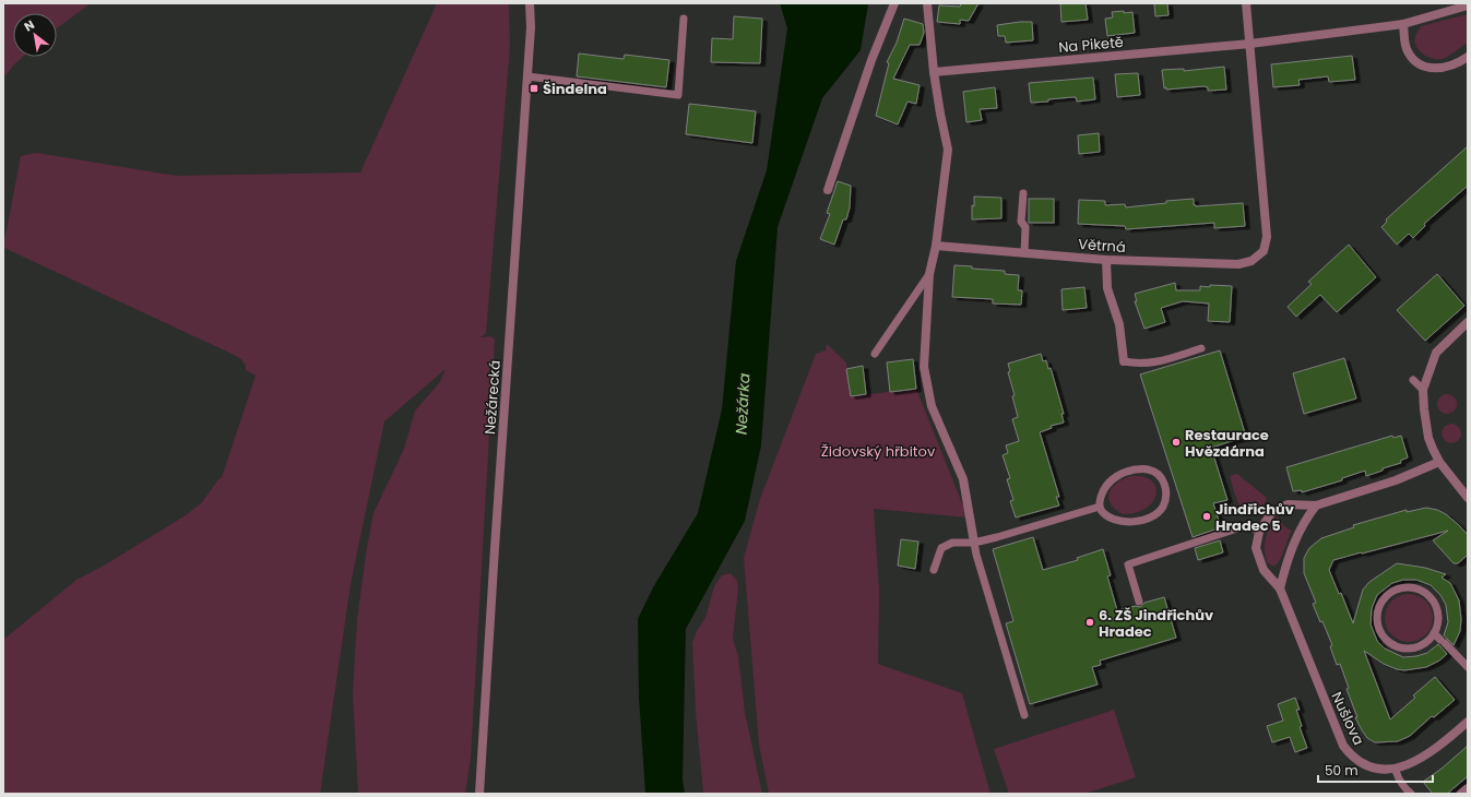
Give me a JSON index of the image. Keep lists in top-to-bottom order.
{
  "streets": {
    "street": [
      "Na Piketě",
      "Větrná",
      "Nežárecká",
      "Nušlova"
    ]
  },
  "crossings": [
    ["Na Piketě", "Větrná"]
  ],
  "water": ["Nežárka"],
  "parks": ["Židovský hřbitov"],
  "places": {
    "transit": ["Šindelna"],
    "other": ["Restaurace Hvězdárna", "Jindřichův Hradec 5", "6. ZŠ Jindřichův Hradec"]
  },
  "scale_bar": "50 m",
  "north": "top left"
}
